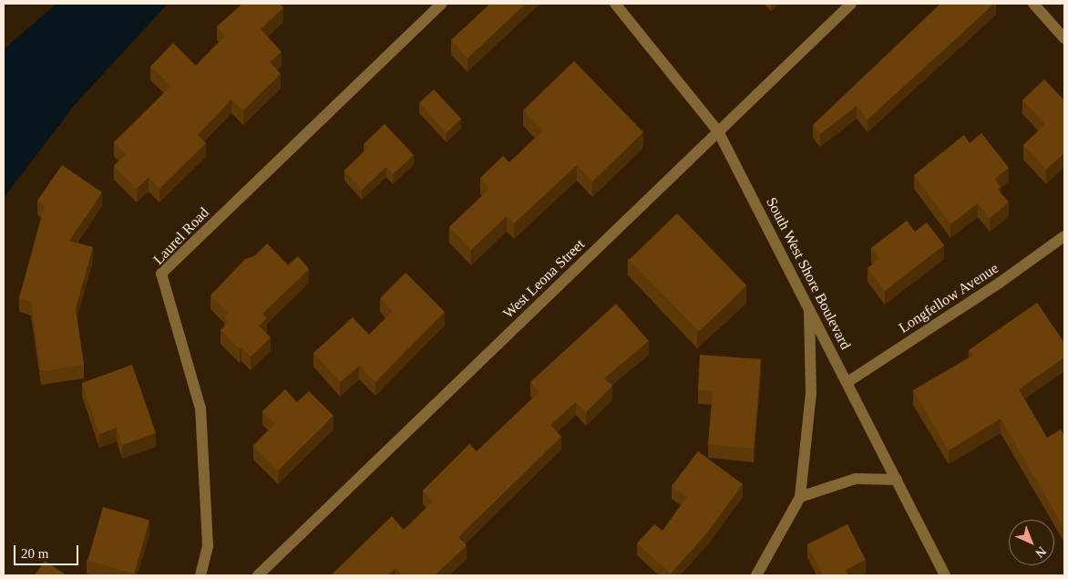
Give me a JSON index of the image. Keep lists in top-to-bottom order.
{
  "streets": {
    "street": [
      "Laurel Road",
      "South West Shore Boulevard",
      "West Leona Street",
      "Longfellow Avenue"
    ]
  },
  "crossings": [
    ["South West Shore Boulevard", "West Leona Street"],
    ["South West Shore Boulevard", "Longfellow Avenue"]
  ],
  "scale_bar": "20 m",
  "north": "bottom right"
}
